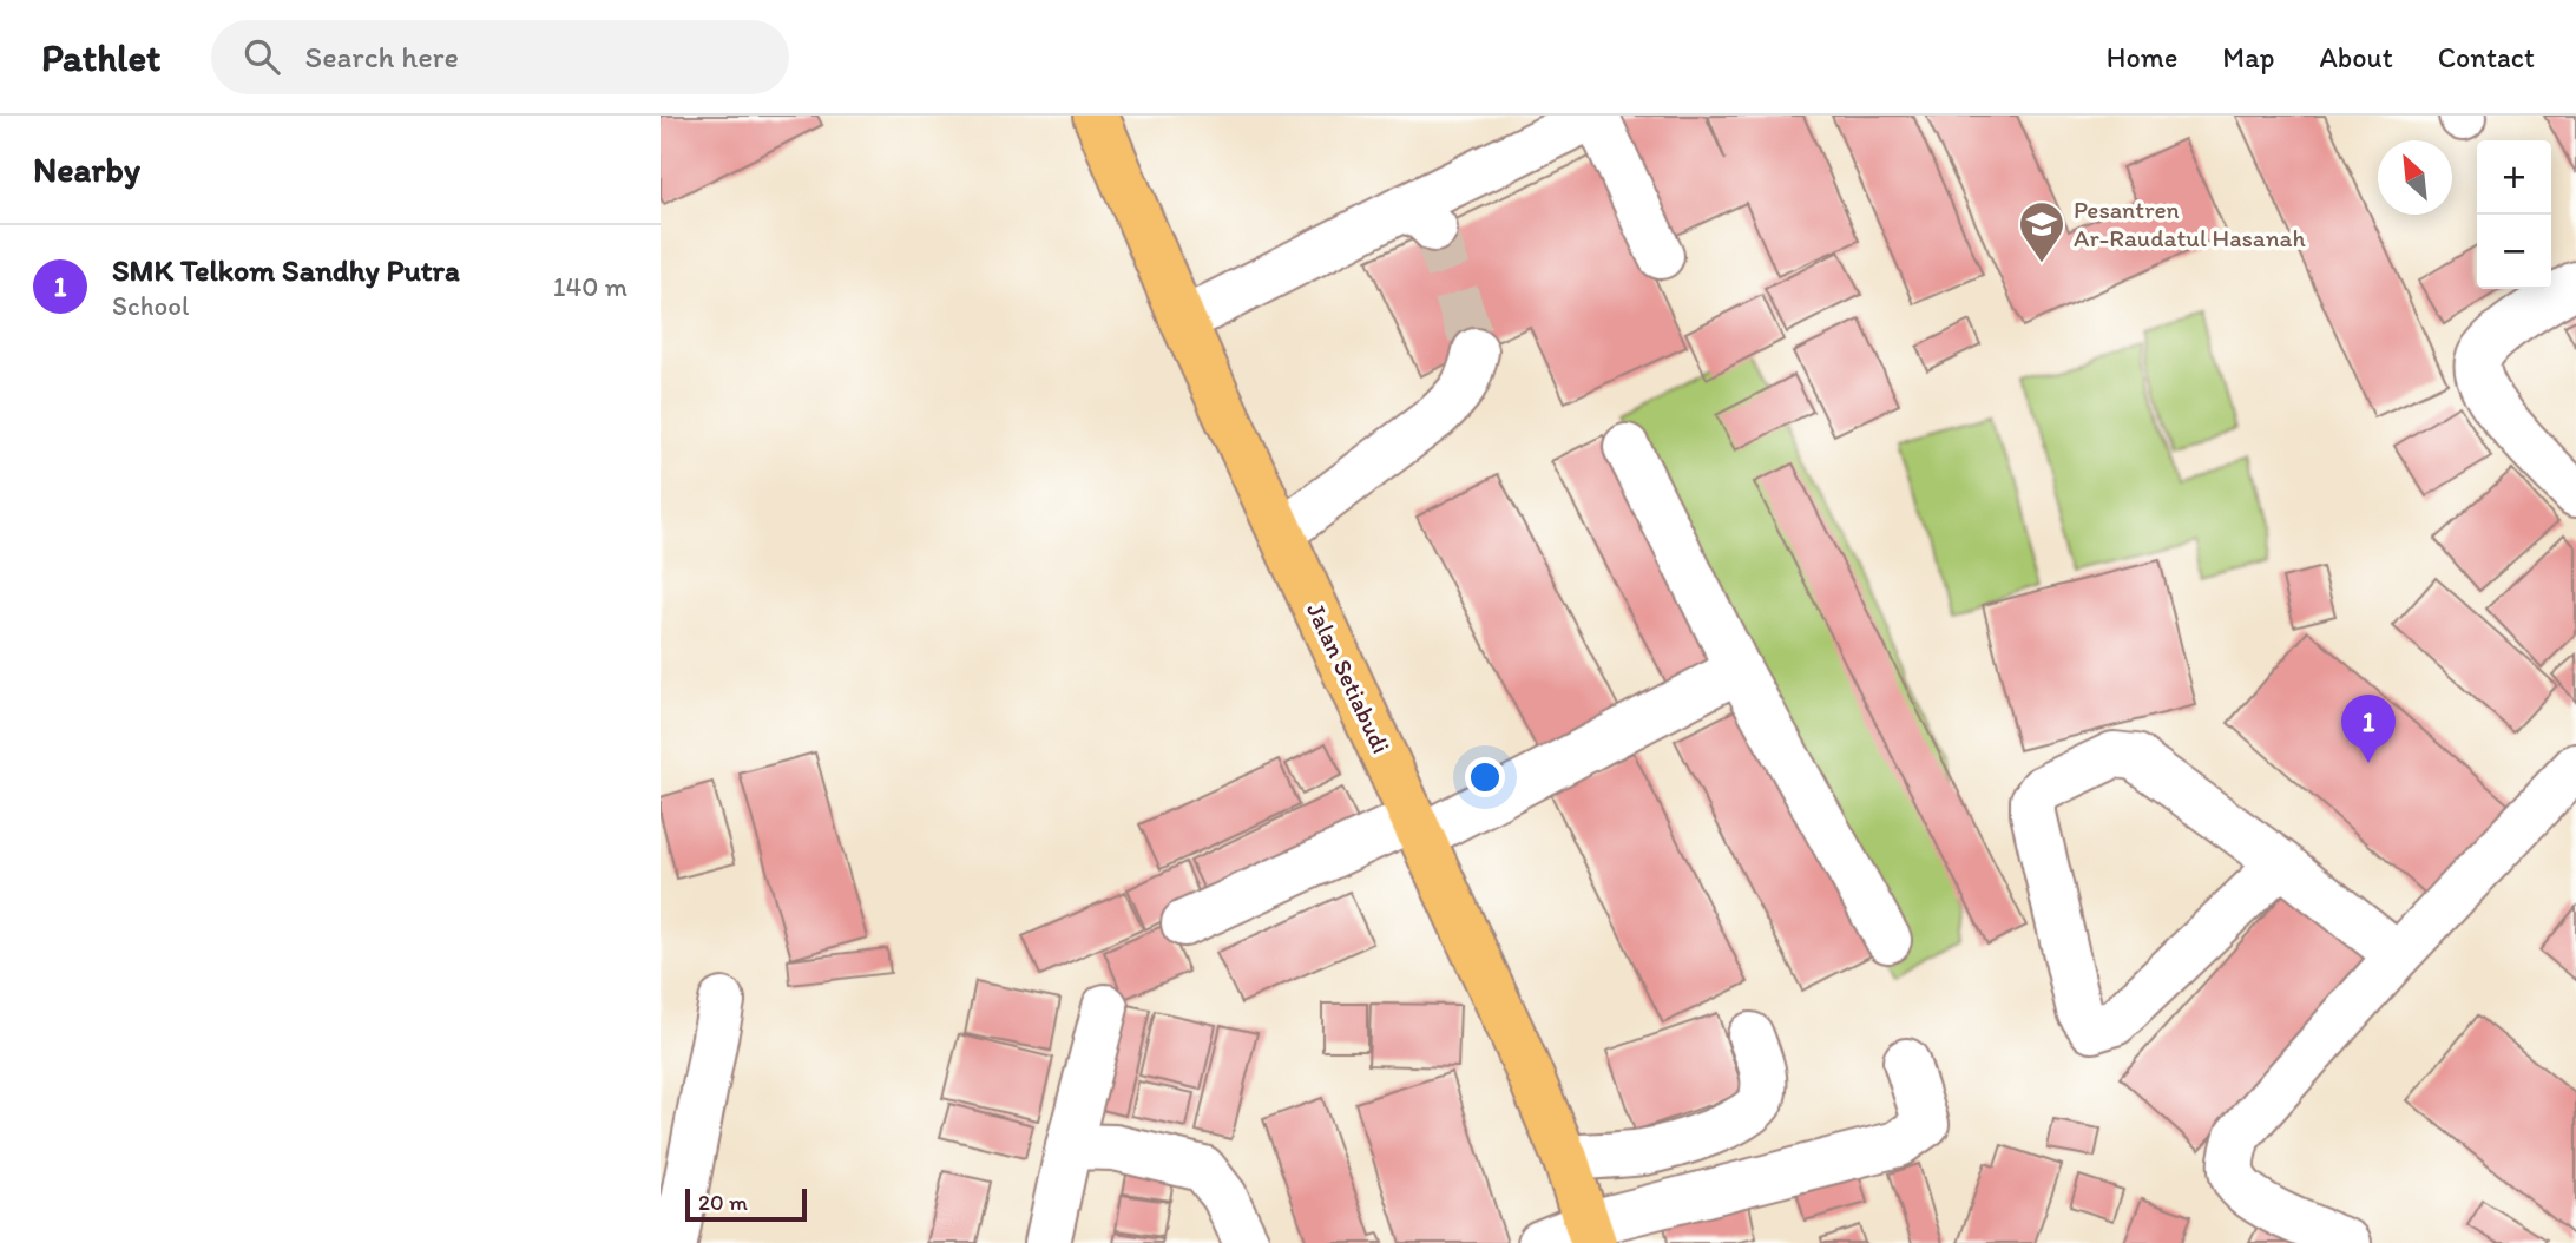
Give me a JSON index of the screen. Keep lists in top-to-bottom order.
{
  "streets": {
    "main road": ["Jalan Setiabudi"]
  },
  "places": {
    "school or university": ["Pesantren Ar-Raudatul Hasanah"]
  },
  "scale_bar": "20 m",
  "north": "top left",
  "page": {
    "header": "Pathlet",
    "search": "Search here",
    "nav": [
      "Home",
      "Map",
      "About",
      "Contact"
    ],
    "heading": "Nearby",
    "map_buttons": ["+", "−"],
    "list": [
      {
        "mark": "1",
        "name": "SMK Telkom Sandhy Putra",
        "note": "School",
        "value": "140 m"
      }
    ],
    "pins": "1",
    "scale": "20 m"
  }
}
